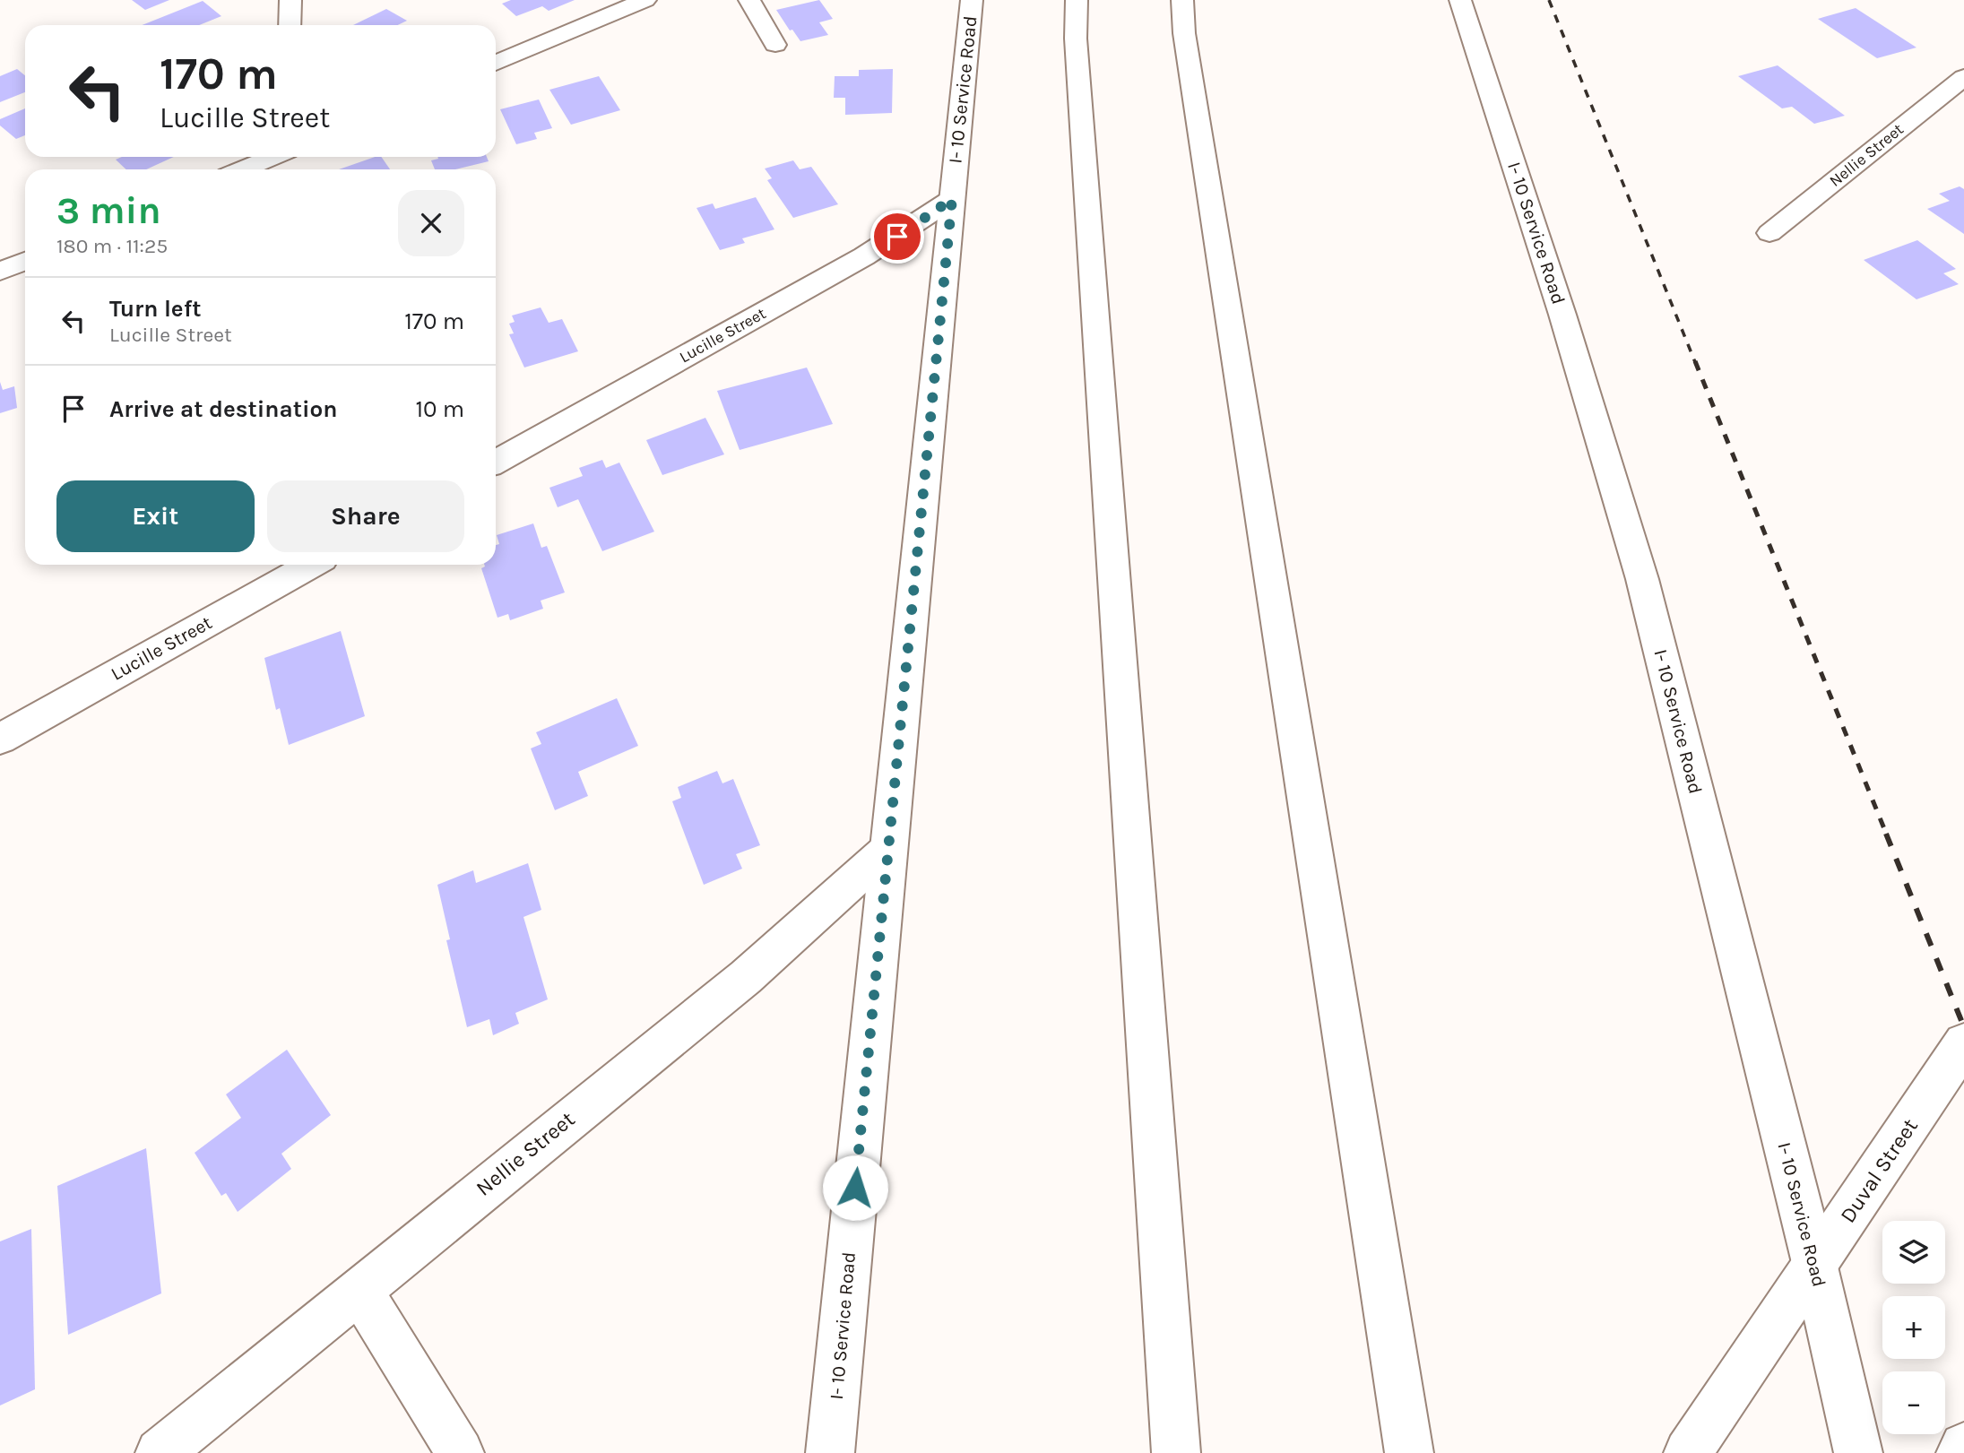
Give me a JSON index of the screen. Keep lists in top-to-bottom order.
{
  "streets": {
    "main road": [
      "I- 10 Service Road",
      "Nellie Street",
      "Lucille Street",
      "Duval Street"
    ]
  },
  "crossings": [
    ["I- 10 Service Road", "Nellie Street"],
    ["I- 10 Service Road", "Lucille Street"],
    ["I- 10 Service Road", "Duval Street"]
  ],
  "page": {
    "turn": ["170 m", "Lucille Street"],
    "heading": ["3 min", "180 m · 11:25"],
    "list": [
      {
        "name": "Turn left",
        "note": "Lucille Street",
        "value": "170 m"
      },
      {
        "name": "Arrive at destination",
        "value": "10 m"
      }
    ],
    "buttons": ["Exit", "Share"],
    "map_buttons": ["+", "−"]
  }
}
